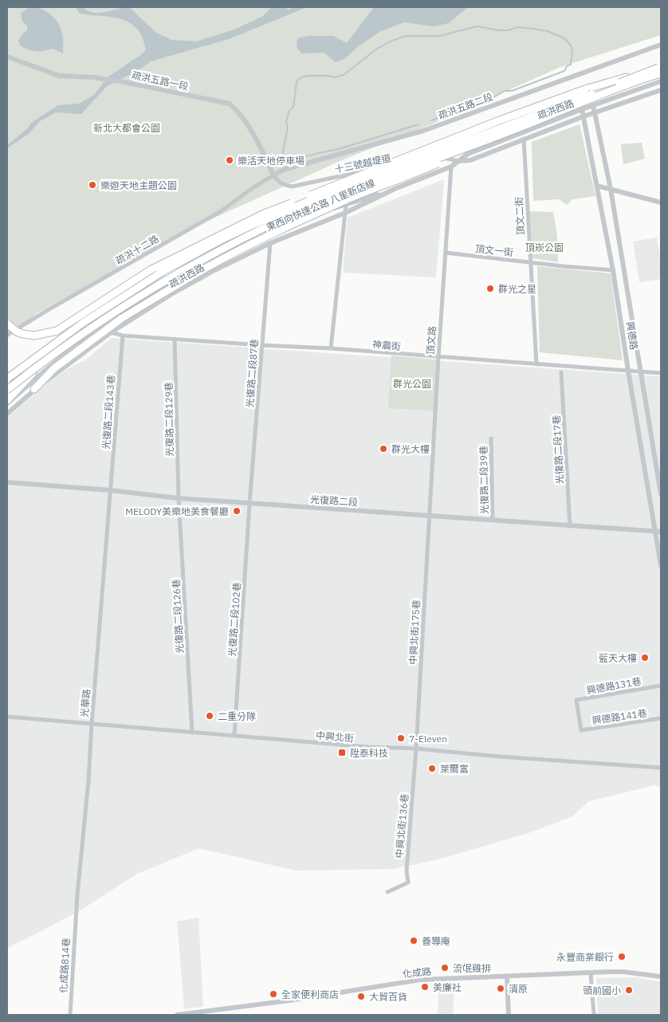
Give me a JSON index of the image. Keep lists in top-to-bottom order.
{
  "streets": {
    "highway": ["東西向快速公路 八里新店線"],
    "street": [
      "疏洪五路一段",
      "疏洪五路二段",
      "疏洪西路",
      "十三號越堤道",
      "頂文二街",
      "疏洪十二路",
      "頂文一街",
      "興德路",
      "頂文路",
      "神農街",
      "光復路二段87巷",
      "光復路二段143巷",
      "光復路二段129巷",
      "光復路二段17巷",
      "光復路二段39巷",
      "光復路二段",
      "光復路二段126巷",
      "光復路二段102巷",
      "中興北街175巷",
      "興德路131巷",
      "光華路",
      "興德路141巷",
      "中興北街",
      "中興北街136巷",
      "化成路814巷",
      "化成路"
    ]
  },
  "crossings": [
    ["疏洪五路一段", "疏洪五路二段"],
    ["疏洪五路一段", "十三號越堤道"],
    ["疏洪五路一段", "疏洪十二路"],
    ["疏洪五路二段", "十三號越堤道"],
    ["疏洪五路二段", "疏洪十二路"],
    ["疏洪西路", "十三號越堤道"],
    ["疏洪西路", "頂文二街"],
    ["疏洪西路", "興德路"],
    ["疏洪西路", "頂文路"],
    ["疏洪西路", "神農街"],
    ["疏洪西路", "光復路二段87巷"],
    ["十三號越堤道", "疏洪十二路"],
    ["頂文二街", "頂文一街"],
    ["頂文二街", "神農街"],
    ["頂文一街", "興德路"],
    ["頂文一街", "頂文路"],
    ["興德路", "神農街"],
    ["興德路", "光復路二段"],
    ["頂文路", "神農街"],
    ["頂文路", "光復路二段"],
    ["頂文路", "中興北街175巷"],
    ["神農街", "光復路二段87巷"],
    ["神農街", "光復路二段143巷"],
    ["神農街", "光復路二段129巷"],
    ["光復路二段87巷", "光復路二段"],
    ["光復路二段87巷", "光復路二段102巷"],
    ["光復路二段143巷", "光復路二段"],
    ["光復路二段143巷", "光華路"],
    ["光復路二段129巷", "光復路二段"],
    ["光復路二段129巷", "光復路二段126巷"],
    ["光復路二段17巷", "光復路二段"],
    ["光復路二段39巷", "光復路二段"],
    ["光復路二段", "光復路二段126巷"],
    ["光復路二段", "光復路二段102巷"],
    ["光復路二段", "中興北街175巷"],
    ["光復路二段", "光華路"],
    ["光復路二段126巷", "中興北街"],
    ["光復路二段102巷", "中興北街"],
    ["中興北街175巷", "中興北街"],
    ["中興北街175巷", "中興北街136巷"],
    ["興德路131巷", "興德路141巷"],
    ["光華路", "中興北街"],
    ["光華路", "化成路814巷"],
    ["中興北街", "中興北街136巷"]
  ],
  "parks": ["新北大都會公園", "頂崁公園", "群光公園"],
  "places": {
    "other": [
      "樂活天地停車場",
      "樂遊天地主題公園",
      "群光之星",
      "群光大樓",
      "MELODY美樂地美食餐廳",
      "藍天大樓",
      "二重分隊",
      "7-Eleven",
      "萊爾富",
      "善導庵",
      "永豐商業銀行",
      "流氓雞排",
      "美廉社",
      "清原",
      "頭前國小",
      "全家便利商店",
      "大貿百貨"
    ],
    "transit": ["陞泰科技"]
  }
}
